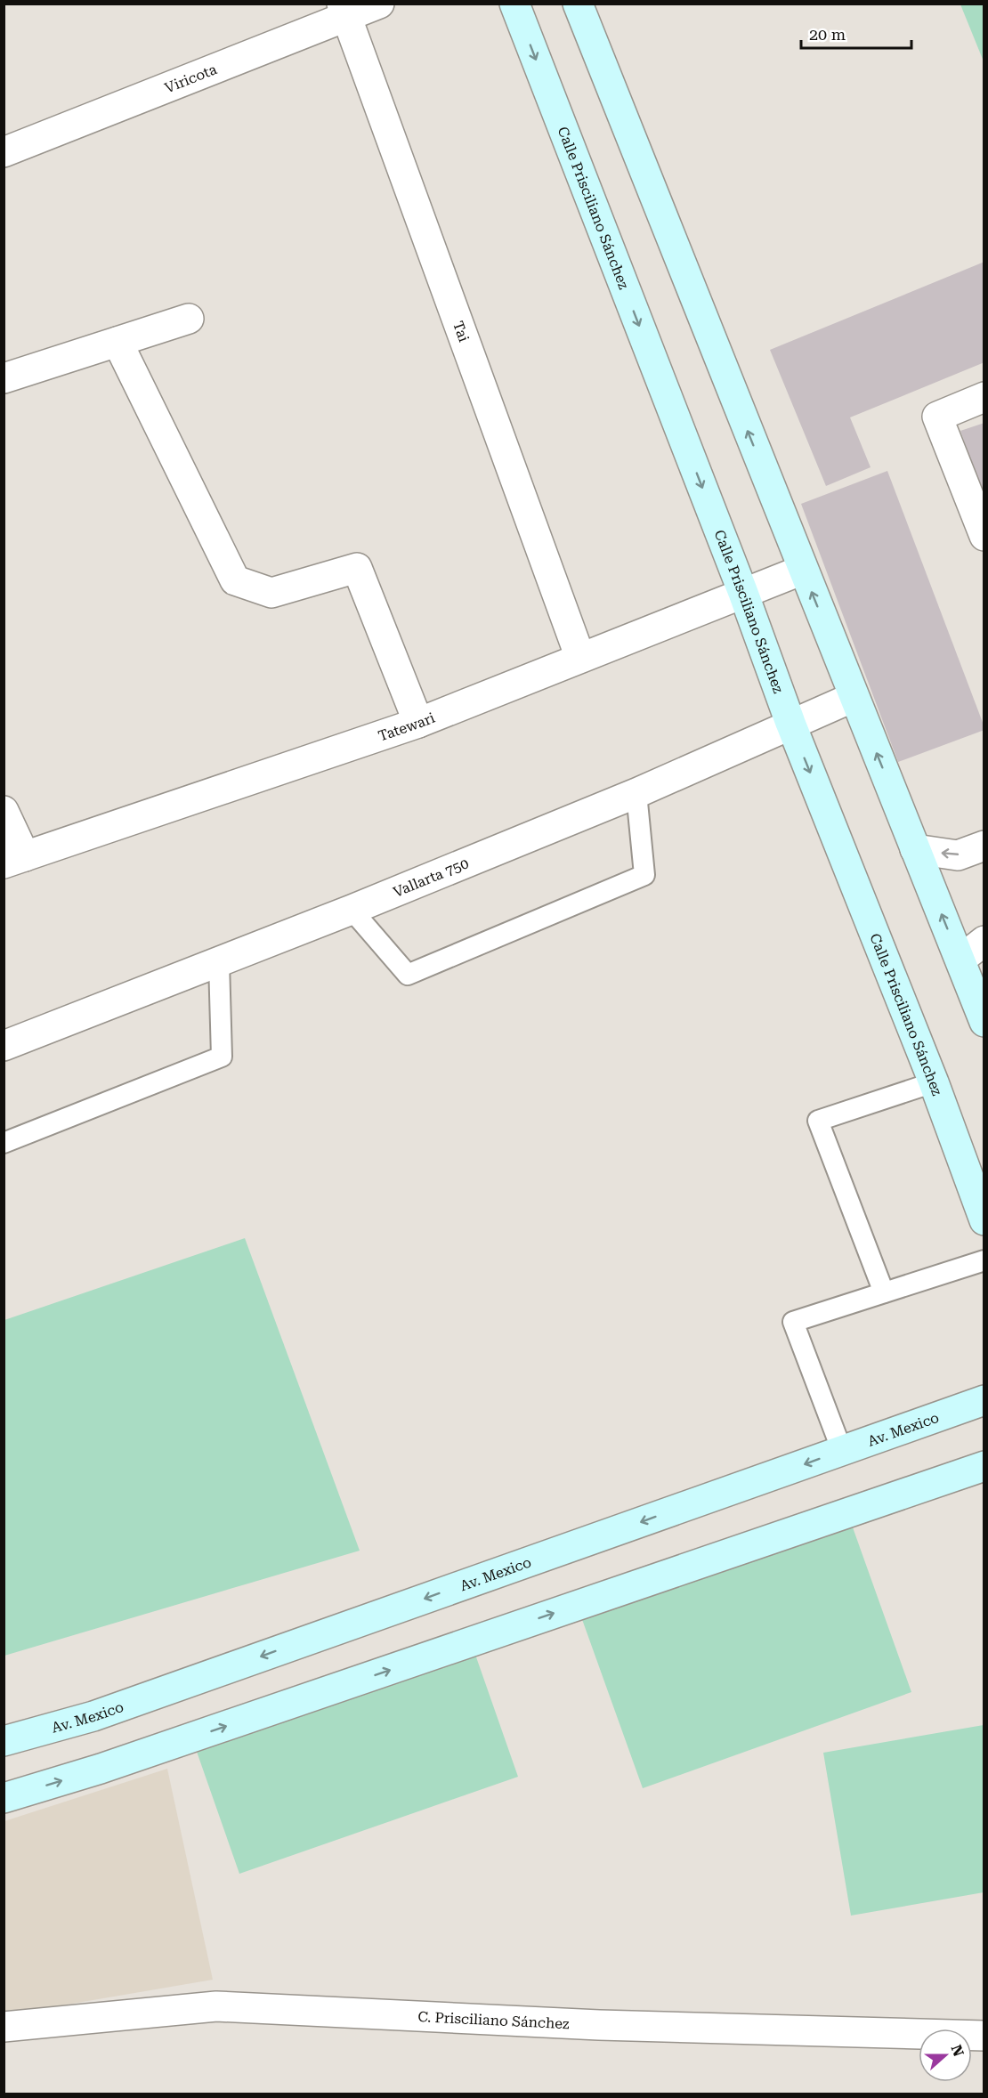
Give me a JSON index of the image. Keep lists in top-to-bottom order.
{
  "streets": {
    "main road": ["Calle Prisciliano Sánchez", "Av. Mexico"],
    "street": [
      "Viricota",
      "Tai",
      "Tatewari",
      "Vallarta 750",
      "C. Prisciliano Sánchez"
    ]
  },
  "crossings": [
    ["Viricota", "Tai"],
    ["Calle Prisciliano Sánchez", "Tatewari"],
    ["Calle Prisciliano Sánchez", "Vallarta 750"],
    ["Tai", "Tatewari"]
  ],
  "scale_bar": "20 m",
  "north": "right"
}
